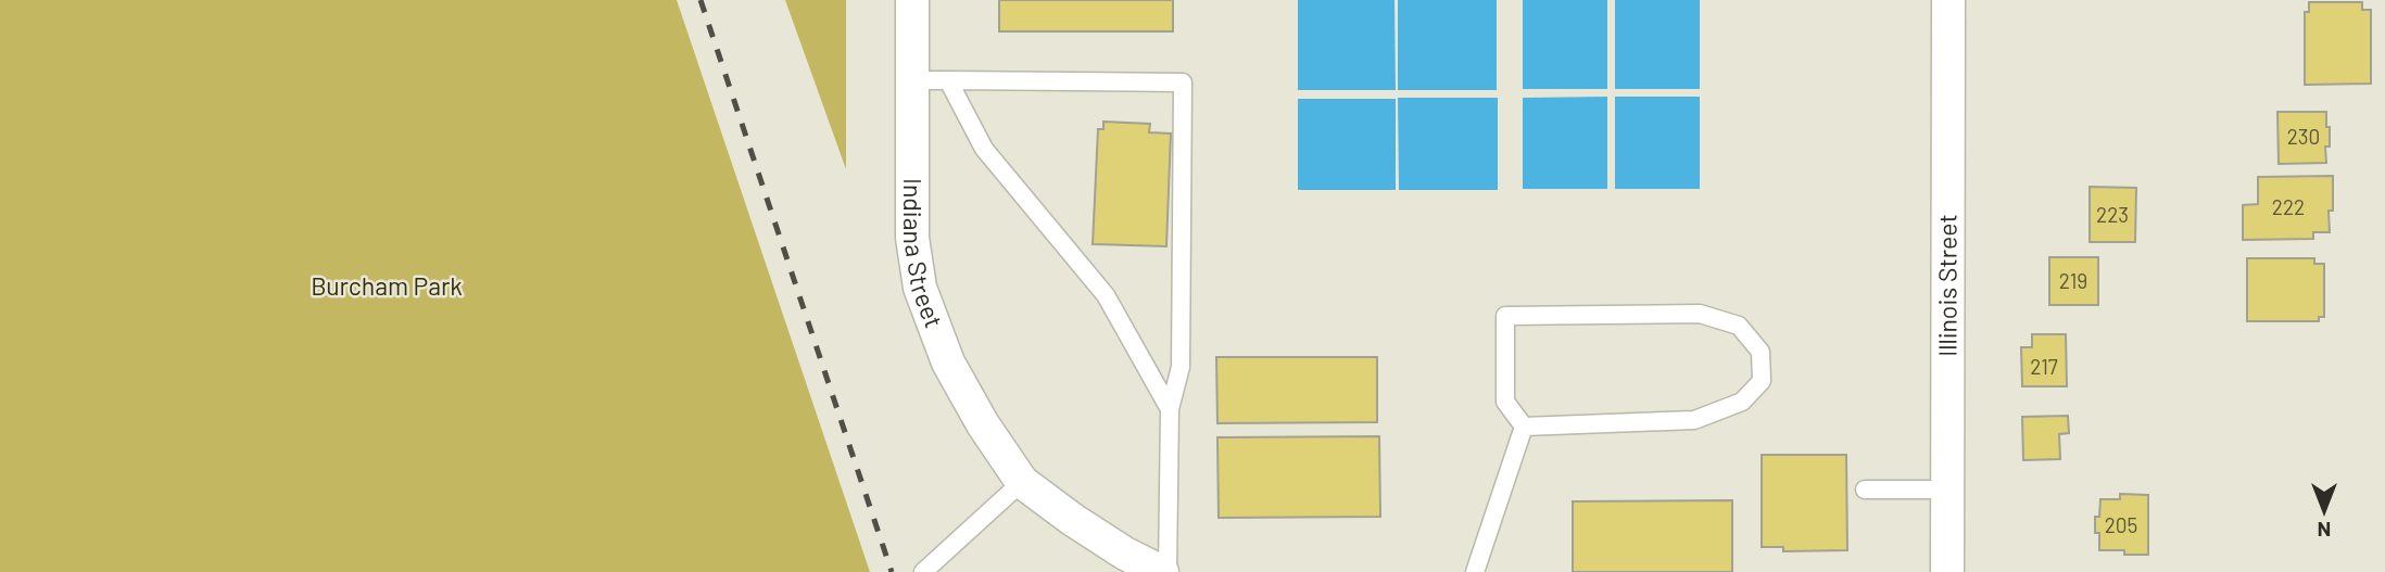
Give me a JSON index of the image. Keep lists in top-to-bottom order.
{
  "streets": {
    "street": ["Indiana Street", "Illinois Street"]
  },
  "parks": ["Burcham Park"],
  "house_numbers": [
    "230",
    "222",
    "223",
    "219",
    "217",
    "205"
  ],
  "north": "bottom"
}
